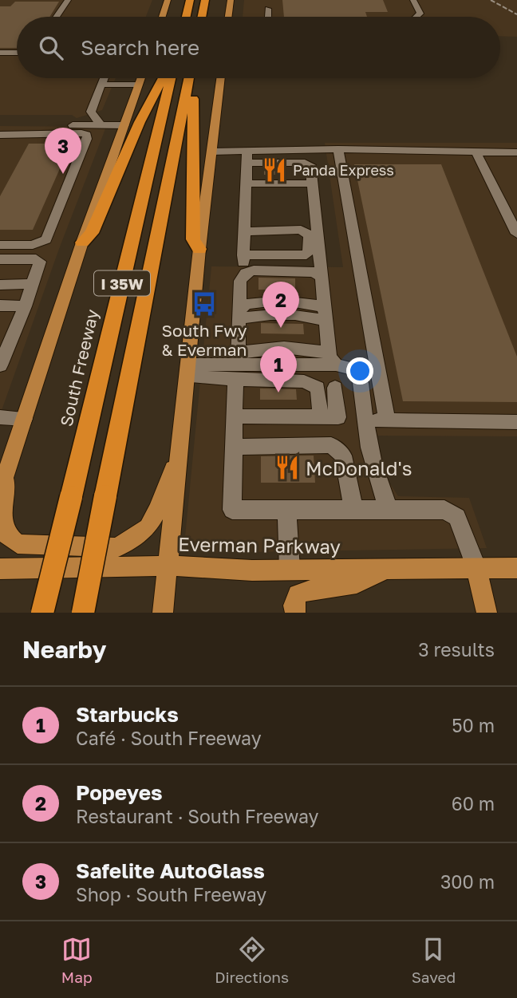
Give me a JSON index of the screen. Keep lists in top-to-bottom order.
{
  "streets": {
    "highway": ["I 35W", "South Freeway"],
    "main road": ["Everman Parkway"]
  },
  "places": {
    "restaurant": ["Panda Express", "McDonald's"],
    "bus stop": ["South Fwy & Everman"]
  },
  "page": {
    "search": "Search here",
    "pins": ["3", "2", "1"],
    "heading": ["Nearby", "3 results"],
    "list": [
      {
        "mark": "1",
        "name": "Starbucks",
        "note": "Café · South Freeway",
        "value": "50 m"
      },
      {
        "mark": "2",
        "name": "Popeyes",
        "note": "Restaurant · South Freeway",
        "value": "60 m"
      },
      {
        "mark": "3",
        "name": "Safelite AutoGlass",
        "note": "Shop · South Freeway",
        "value": "300 m"
      }
    ],
    "nav": ["Map", "Directions", "Saved"]
  }
}
